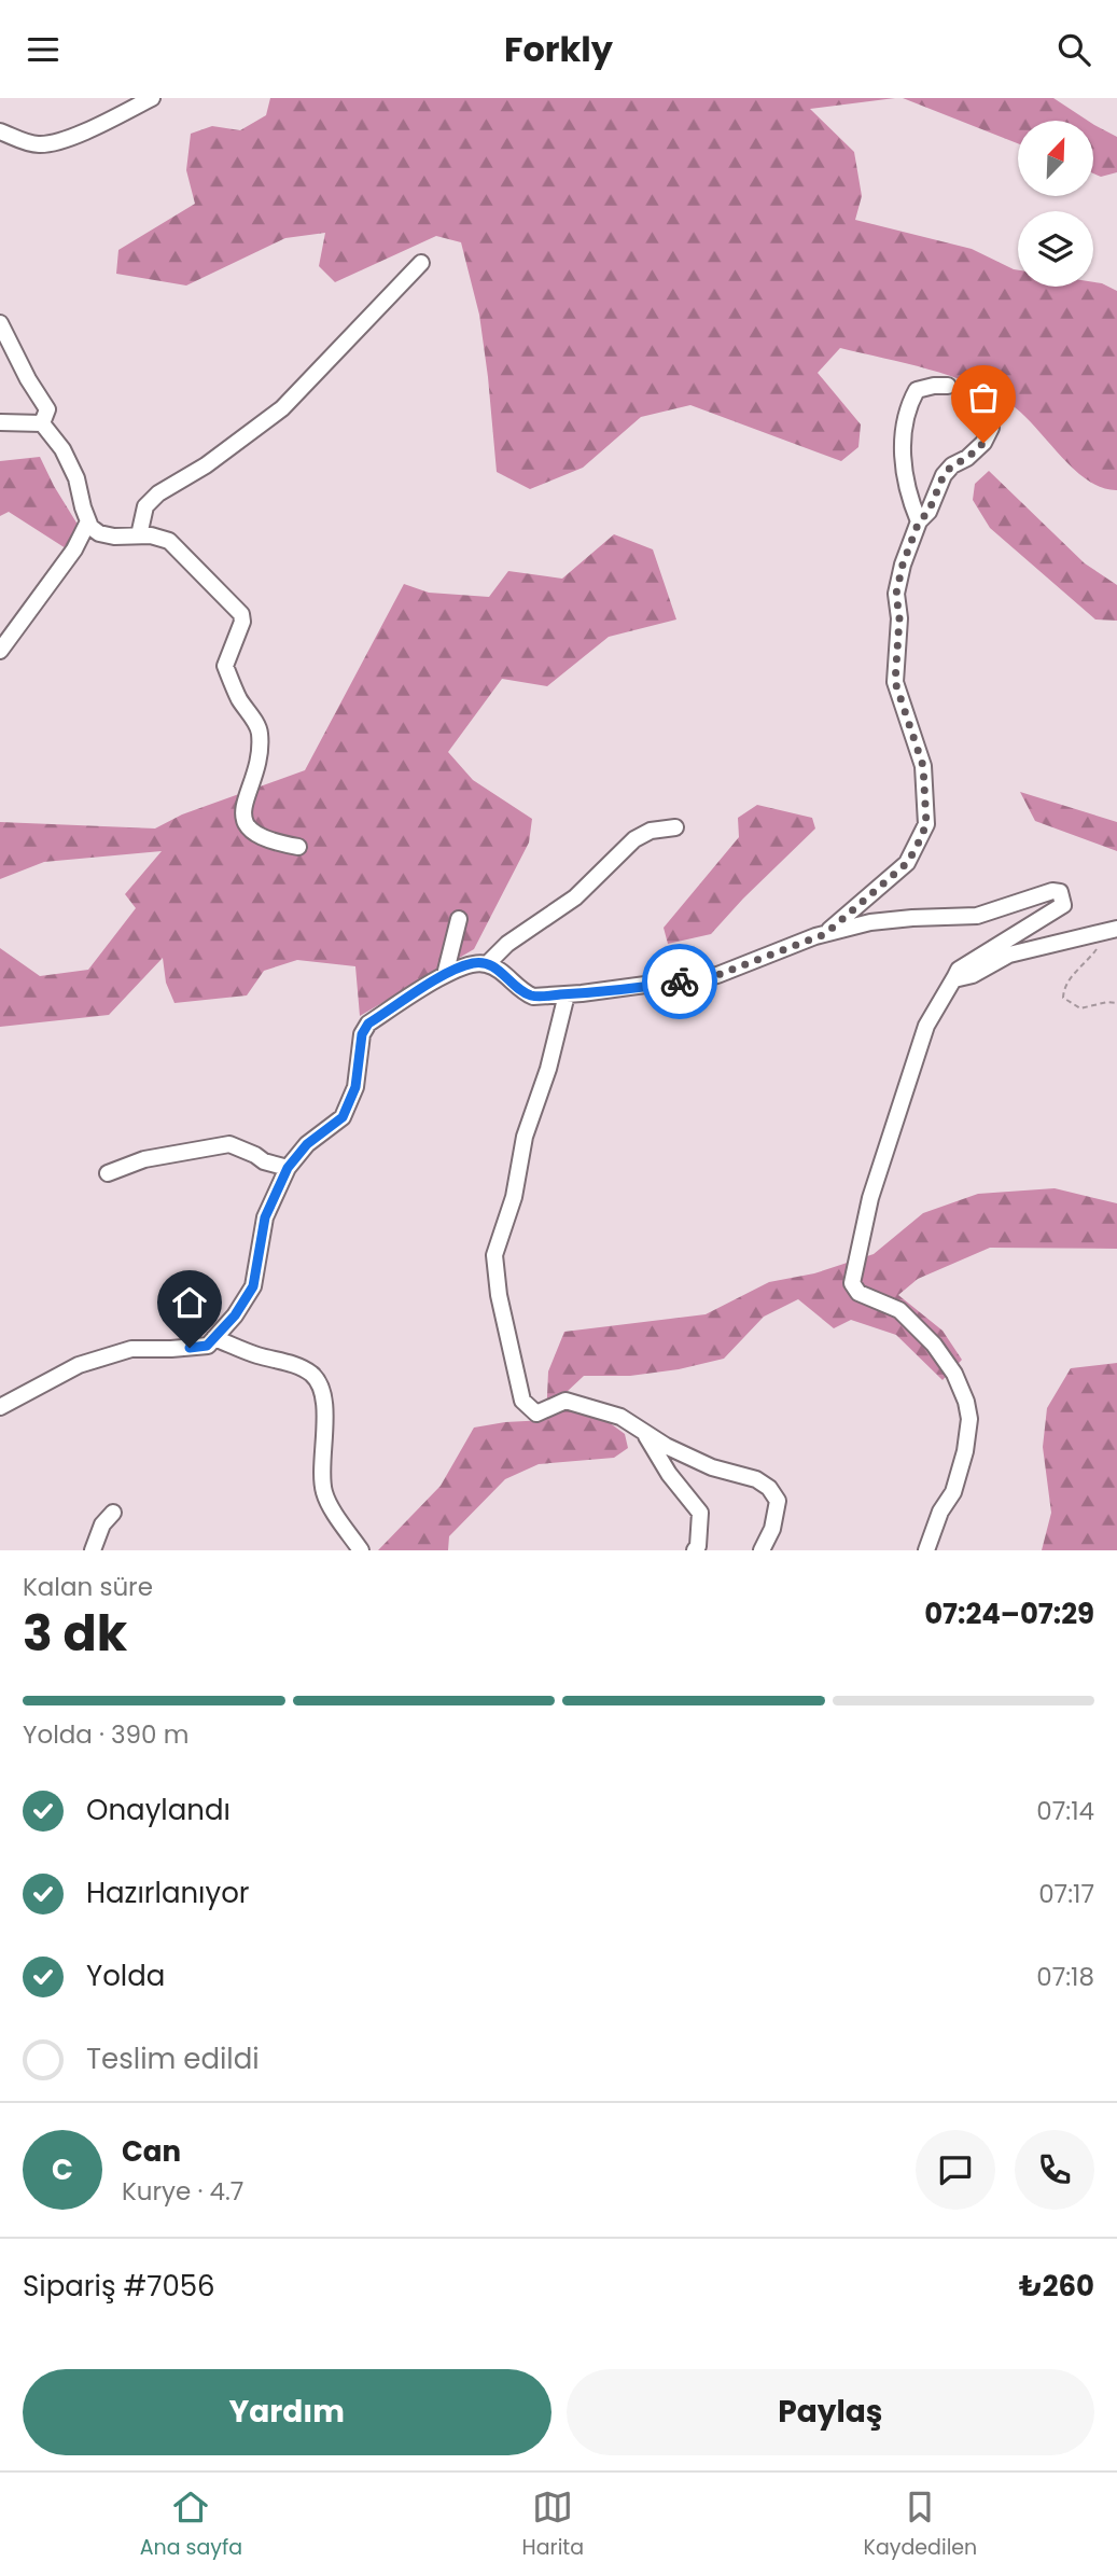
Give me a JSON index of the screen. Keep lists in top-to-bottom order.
{
  "north": "top right",
  "page": {
    "header": "Forkly",
    "heading": ["3 dk", "Kalan süre", "07:24–07:29"],
    "panel": [
      "Can",
      "Kurye · 4.7",
      "Sipariş #7056",
      "₺260"
    ],
    "bar": "Yolda · 390 m",
    "list": [
      ["Onaylandı", "07:14"],
      ["Hazırlanıyor", "07:17"],
      ["Yolda", "07:18"],
      "Teslim edildi"
    ],
    "round": "C",
    "buttons": ["Yardım", "Paylaş"],
    "tabs": ["Ana sayfa", "Harita", "Kaydedilen"]
  }
}
